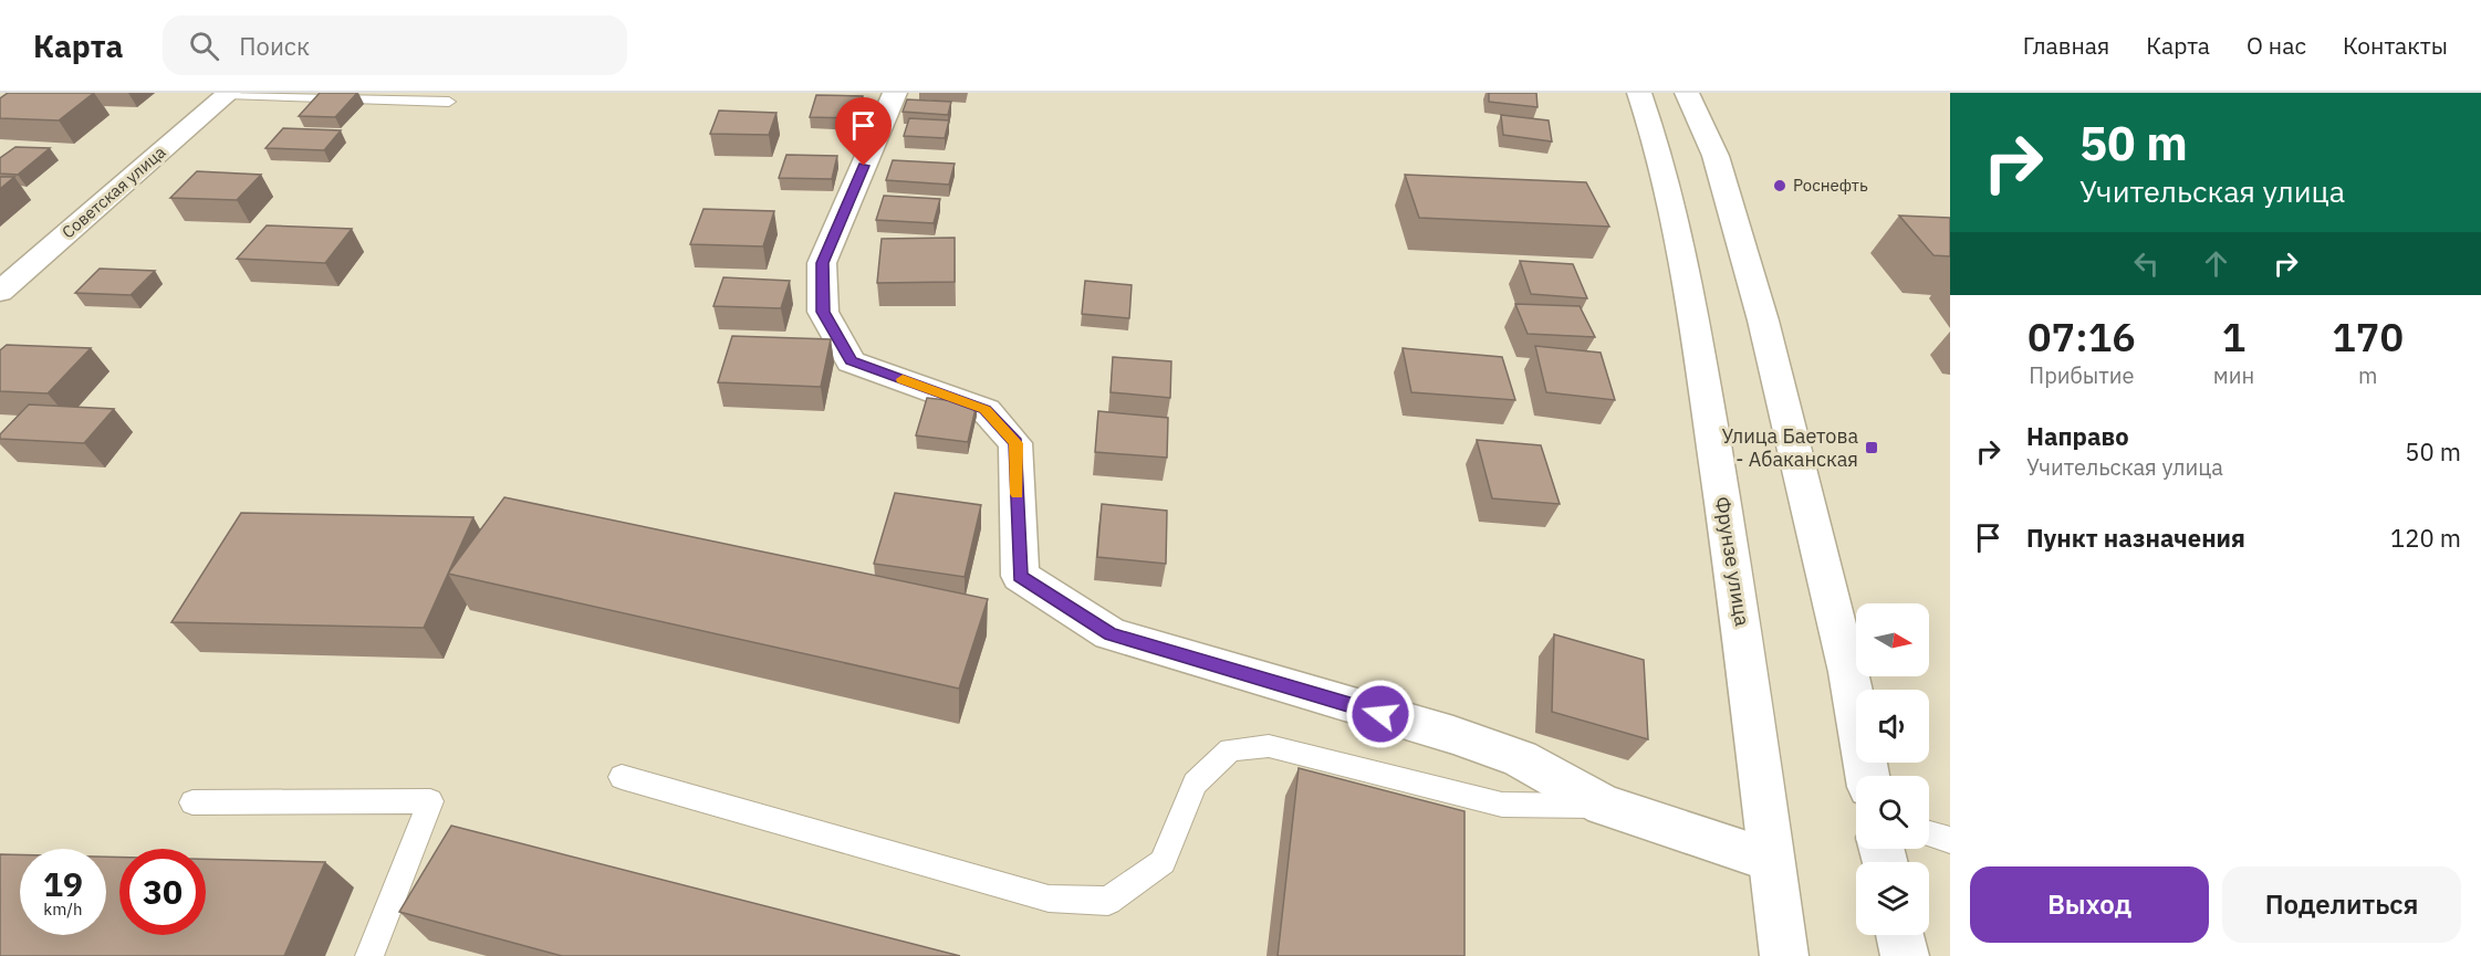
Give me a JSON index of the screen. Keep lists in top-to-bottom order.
{
  "streets": {
    "main road": ["Советская улица", "Фрунзе улица"]
  },
  "places": {
    "other": ["Роснефть"],
    "transit": ["Улица Баетова - Абаканская"]
  },
  "north": "right",
  "page": {
    "header": "Карта",
    "search": "Поиск",
    "nav": [
      "Главная",
      "Карта",
      "О нас",
      "Контакты"
    ],
    "turn": ["50 m", "Учительская улица"],
    "eta": [
      "07:16",
      "Прибытие",
      "1",
      "мин",
      "170",
      "m"
    ],
    "list": [
      {
        "name": "Направо",
        "note": "Учительская улица",
        "value": "50 m"
      },
      {
        "name": "Пункт назначения",
        "value": "120 m"
      }
    ],
    "speed": "19 km/h",
    "limit": "30",
    "buttons": ["Выход", "Поделиться"]
  }
}
